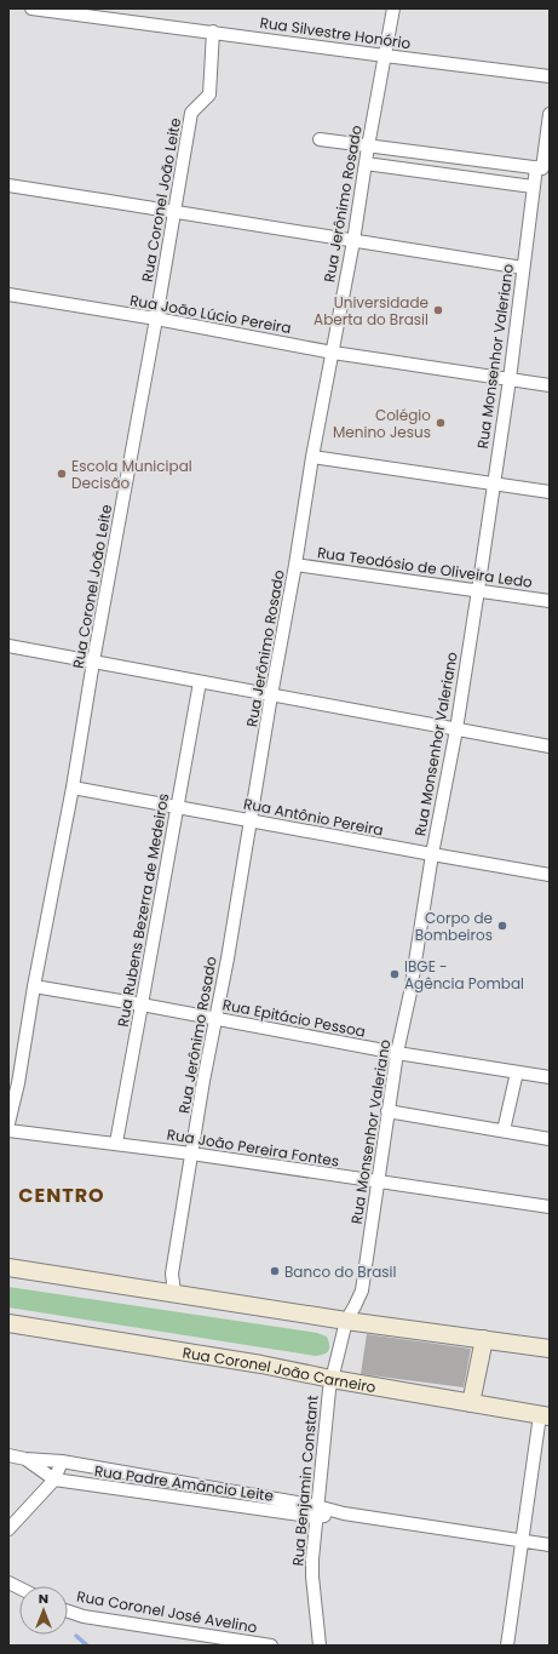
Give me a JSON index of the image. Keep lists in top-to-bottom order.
{
  "streets": {
    "main road": ["Rua Coronel João Carneiro"],
    "street": [
      "Rua Silvestre Honório",
      "Rua Coronel João Leite",
      "Rua Jerônimo Rosado",
      "Rua João Lúcio Pereira",
      "Rua Monsenhor Valeriano",
      "Rua Teodósio de Oliveira Ledo",
      "Rua Antônio Pereira",
      "Rua Rubens Bezerra de Medeiros",
      "Rua Epitácio Pessoa",
      "Rua João Pereira Fontes",
      "Rua Benjamin Constant",
      "Rua Padre Amâncio Leite",
      "Rua Coronel José Avelino"
    ]
  },
  "crossings": [
    ["Rua Silvestre Honório", "Rua Coronel João Leite"],
    ["Rua Silvestre Honório", "Rua Jerônimo Rosado"],
    ["Rua Coronel João Leite", "Rua João Lúcio Pereira"],
    ["Rua Coronel João Leite", "Rua Antônio Pereira"],
    ["Rua Coronel João Leite", "Rua Epitácio Pessoa"],
    ["Rua Jerônimo Rosado", "Rua João Lúcio Pereira"],
    ["Rua Jerônimo Rosado", "Rua Teodósio de Oliveira Ledo"],
    ["Rua Jerônimo Rosado", "Rua Antônio Pereira"],
    ["Rua Jerônimo Rosado", "Rua Epitácio Pessoa"],
    ["Rua Jerônimo Rosado", "Rua João Pereira Fontes"],
    ["Rua João Lúcio Pereira", "Rua Monsenhor Valeriano"],
    ["Rua Monsenhor Valeriano", "Rua Teodósio de Oliveira Ledo"],
    ["Rua Monsenhor Valeriano", "Rua Antônio Pereira"],
    ["Rua Monsenhor Valeriano", "Rua Epitácio Pessoa"],
    ["Rua Monsenhor Valeriano", "Rua João Pereira Fontes"],
    ["Rua Monsenhor Valeriano", "Rua Benjamin Constant"],
    ["Rua Antônio Pereira", "Rua Rubens Bezerra de Medeiros"],
    ["Rua Rubens Bezerra de Medeiros", "Rua Epitácio Pessoa"],
    ["Rua Rubens Bezerra de Medeiros", "Rua João Pereira Fontes"],
    ["Rua Coronel João Carneiro", "Rua Benjamin Constant"],
    ["Rua Benjamin Constant", "Rua Padre Amâncio Leite"]
  ],
  "districts": ["CENTRO"],
  "places": [
    "Universidade Aberta do Brasil",
    "Colégio Menino Jesus",
    "Escola Municipal Decisão",
    "Corpo de Bombeiros",
    "IBGE - Agência Pombal",
    "Banco do Brasil"
  ],
  "north": "top"
}
